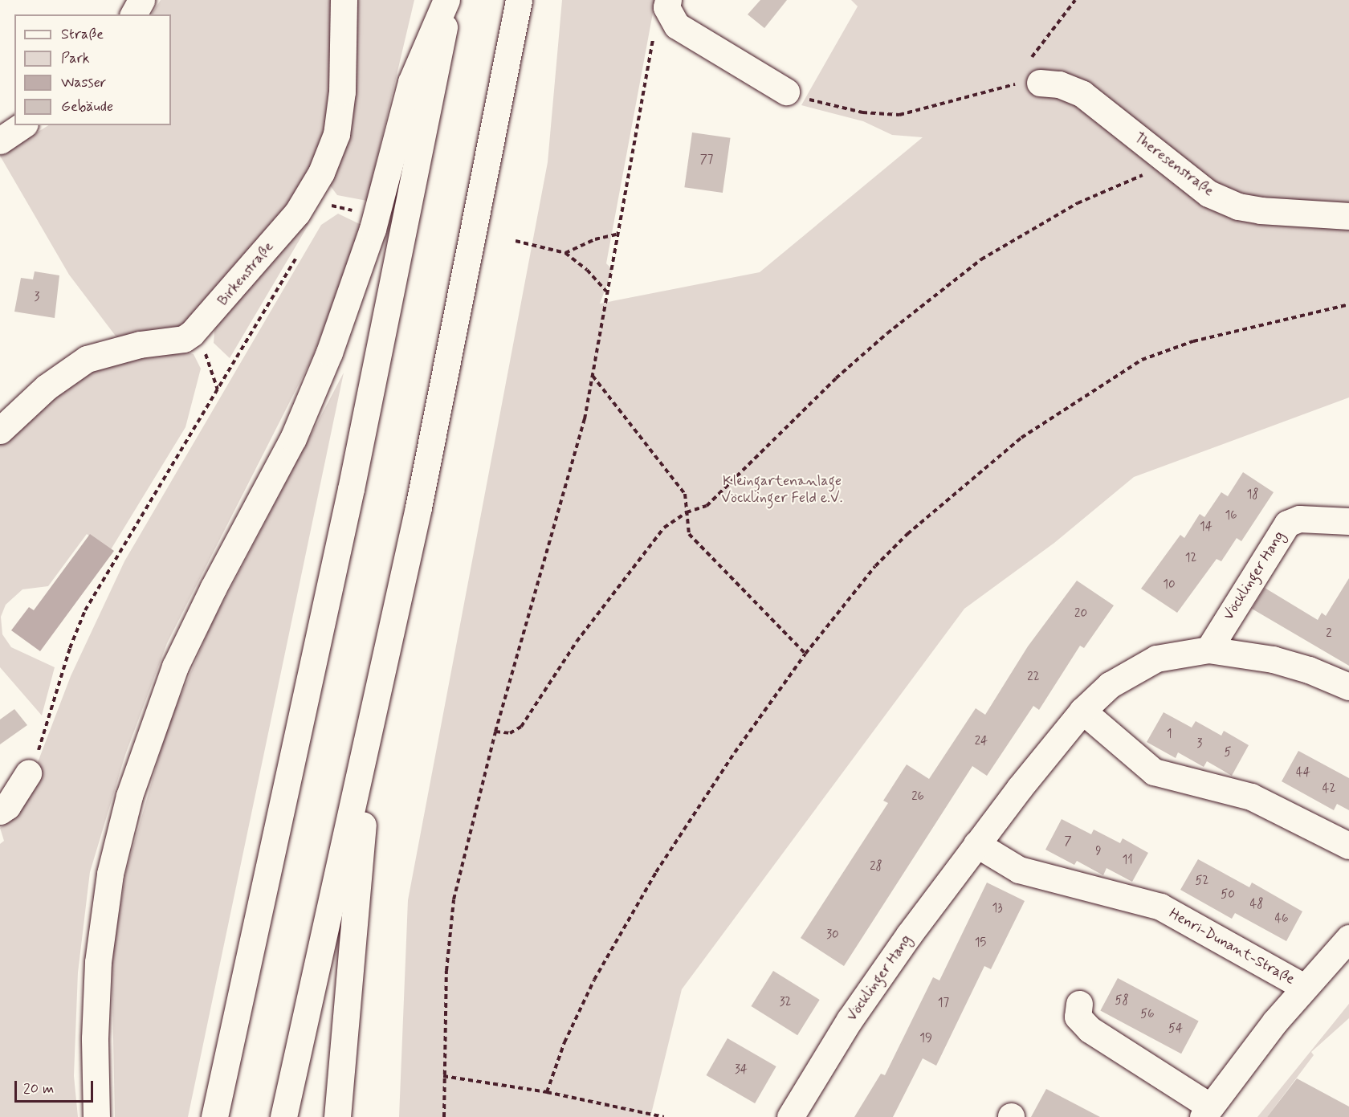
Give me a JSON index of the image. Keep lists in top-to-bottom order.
{
  "streets": {
    "main road": [
      "Theresenstraße",
      "Birkenstraße",
      "Vöcklinger Hang",
      "Henri-Dunant-Straße"
    ]
  },
  "crossings": [
    ["Vöcklinger Hang", "Henri-Dunant-Straße"]
  ],
  "parks": ["Kleingartenanlage Vöcklinger Feld e.V."],
  "house_numbers": [
    "77",
    "3",
    "18",
    "16",
    "14",
    "12",
    "10",
    "20",
    "2",
    "22",
    "1",
    "24",
    "3",
    "5",
    "44",
    "42",
    "26",
    "7",
    "9",
    "11",
    "28",
    "52",
    "50",
    "48",
    "13",
    "46",
    "30",
    "15",
    "58",
    "32",
    "17",
    "56",
    "54",
    "19",
    "34"
  ],
  "legend": [
    "Straße",
    "Park",
    "Wasser",
    "Gebäude"
  ],
  "scale_bar": "20 m"
}
